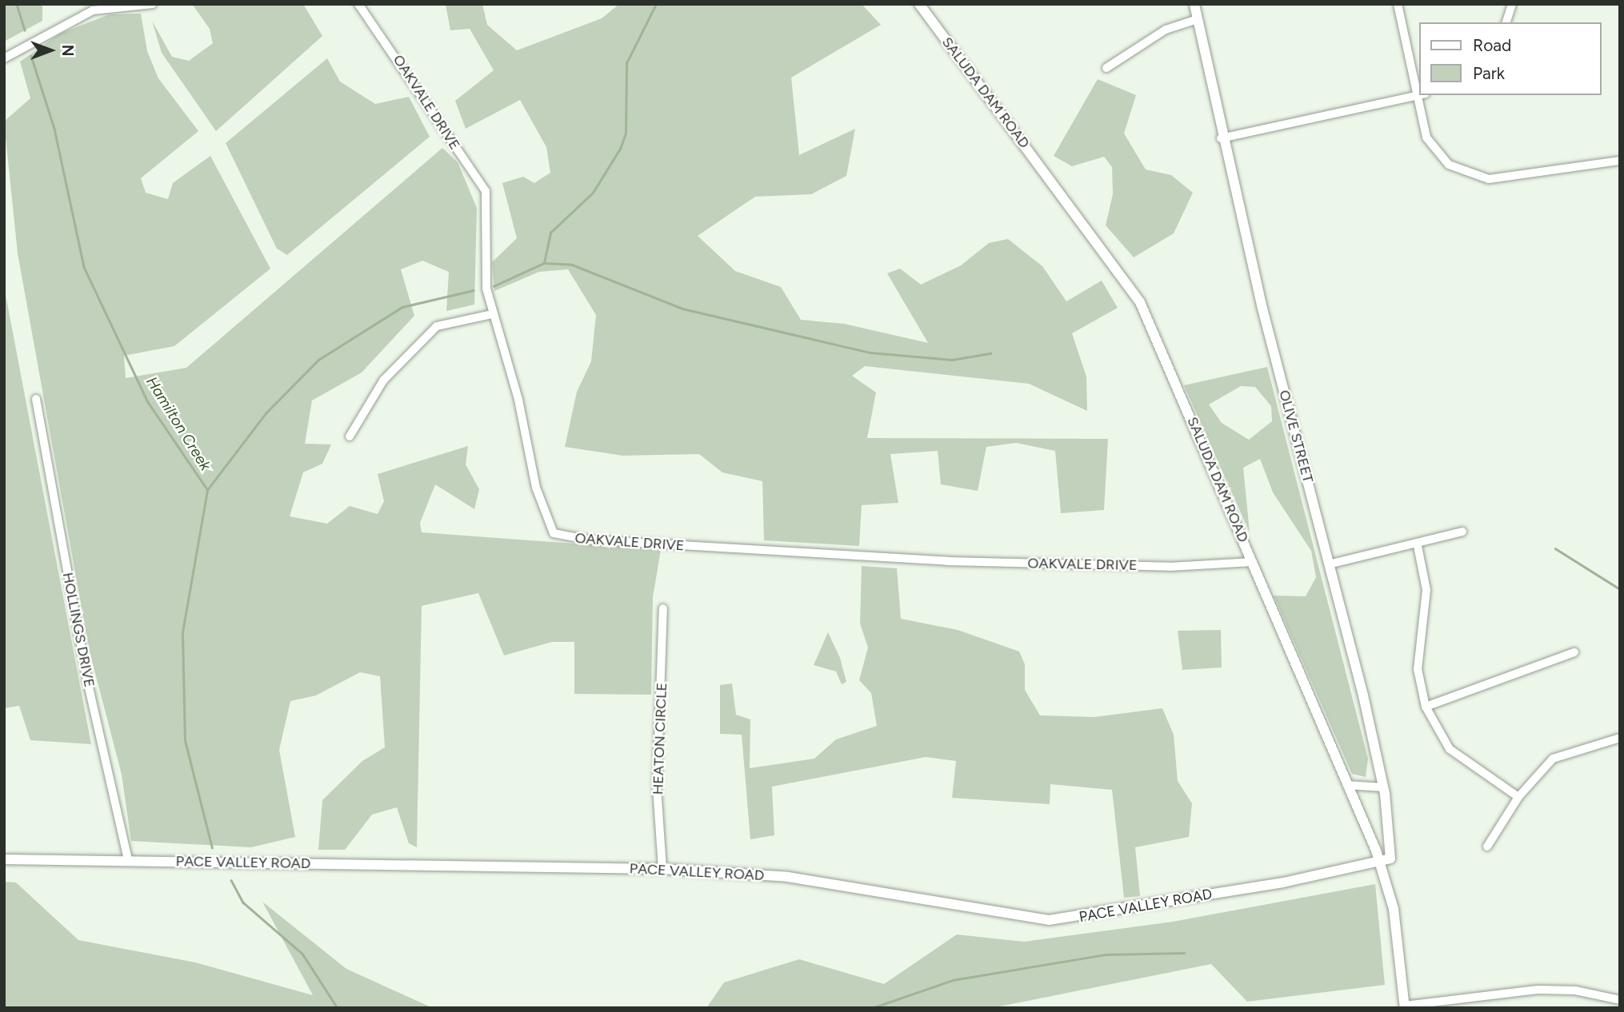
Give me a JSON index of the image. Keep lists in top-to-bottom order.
{
  "streets": {
    "street": [
      "SALUDA DAM ROAD",
      "OAKVALE DRIVE",
      "OLIVE STREET",
      "HOLLINGS DRIVE",
      "HEATON CIRCLE",
      "PACE VALLEY ROAD"
    ]
  },
  "crossings": [
    ["SALUDA DAM ROAD", "OAKVALE DRIVE"],
    ["SALUDA DAM ROAD", "OLIVE STREET"],
    ["SALUDA DAM ROAD", "PACE VALLEY ROAD"],
    ["OLIVE STREET", "PACE VALLEY ROAD"],
    ["HOLLINGS DRIVE", "PACE VALLEY ROAD"],
    ["HEATON CIRCLE", "PACE VALLEY ROAD"]
  ],
  "water": ["Hamilton Creek"],
  "legend": ["Road", "Park"],
  "north": "right"
}
